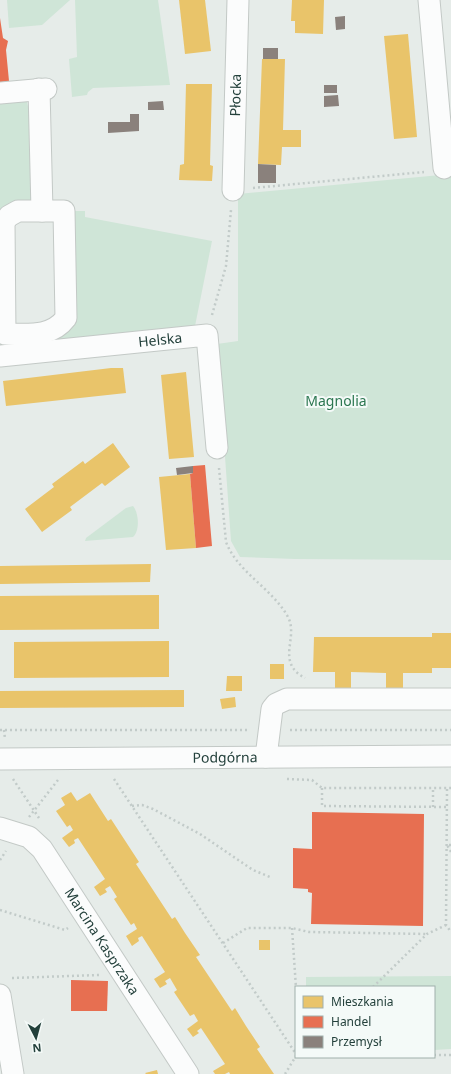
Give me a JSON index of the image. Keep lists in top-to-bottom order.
{
  "streets": {
    "street": [
      "Płocka",
      "Helska",
      "Podgórna",
      "Marcina Kasprzaka"
    ]
  },
  "parks": ["Magnolia"],
  "legend": ["Mieszkania", "Handel", "Przemysł"],
  "north": "bottom"
}
